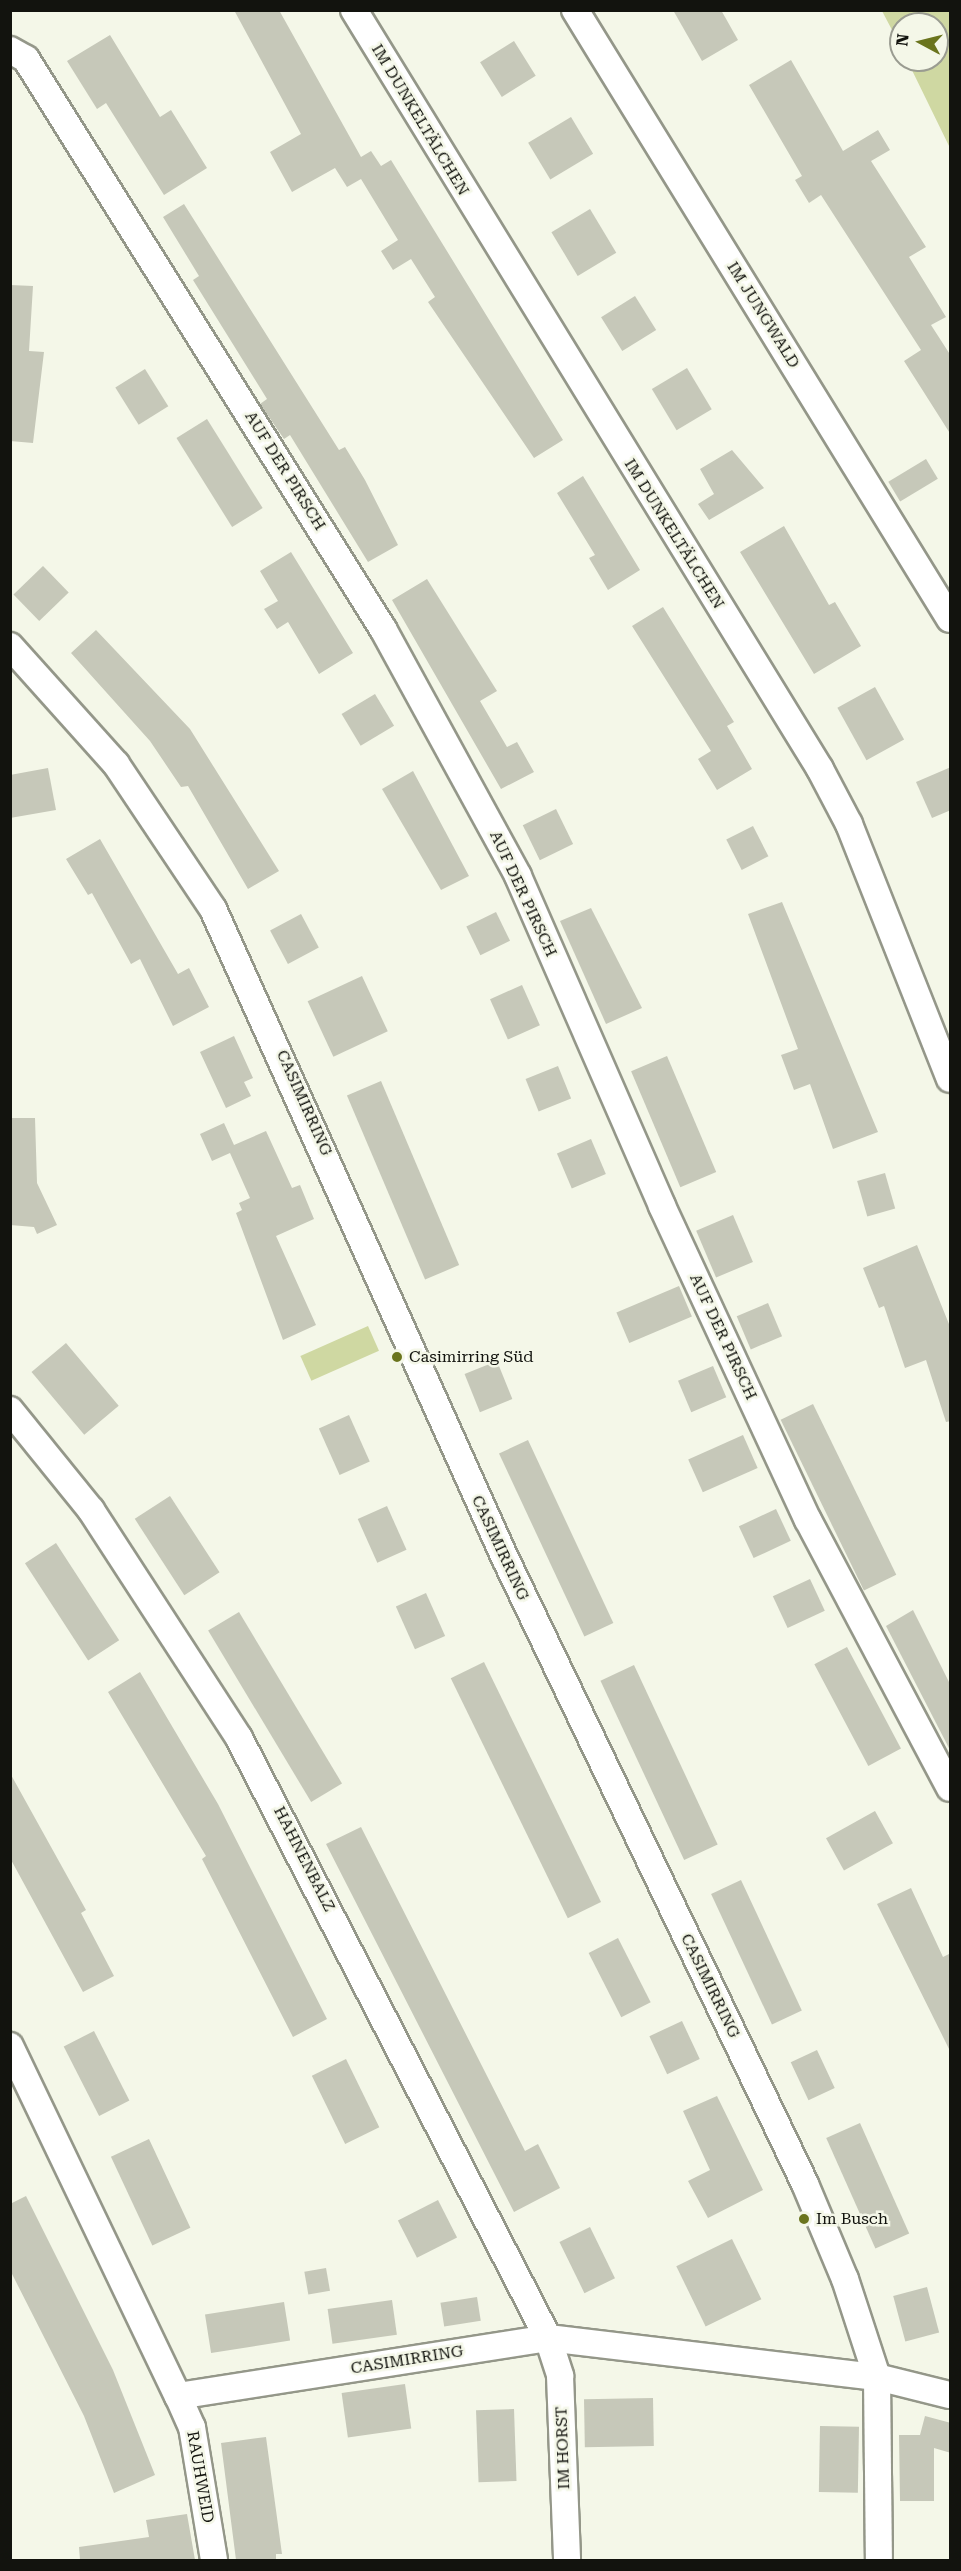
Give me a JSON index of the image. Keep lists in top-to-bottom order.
{
  "streets": {
    "street": [
      "IM DUNKELTÄLCHEN",
      "IM JUNGWALD",
      "AUF DER PIRSCH",
      "CASIMIRRING",
      "HAHNENBALZ",
      "IM HORST",
      "RAUHWEID"
    ]
  },
  "crossings": [
    ["CASIMIRRING", "HAHNENBALZ"],
    ["CASIMIRRING", "IM HORST"],
    ["CASIMIRRING", "RAUHWEID"],
    ["HAHNENBALZ", "IM HORST"]
  ],
  "places": ["Casimirring Süd", "Im Busch"],
  "north": "left"
}
